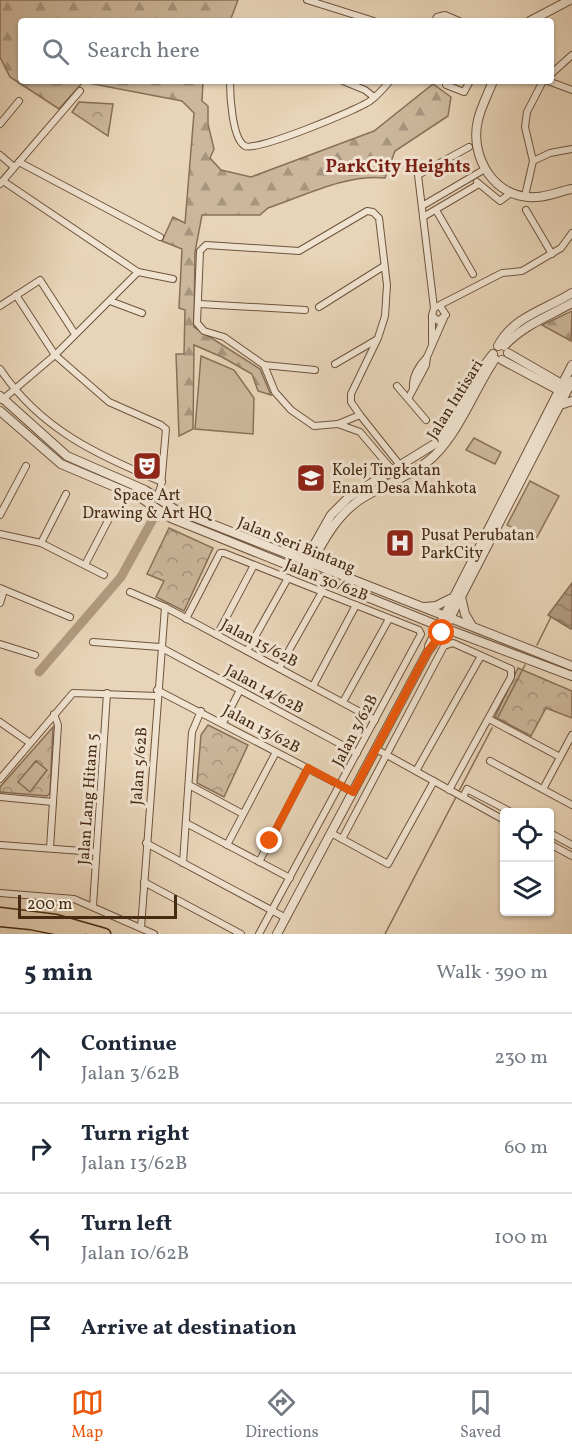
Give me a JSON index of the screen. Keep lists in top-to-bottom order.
{
  "streets": {
    "street": [
      "Jalan Intisari",
      "Jalan Seri Bintang",
      "Jalan 30/62B",
      "Jalan 15/62B",
      "Jalan 14/62B",
      "Jalan 13/62B",
      "Jalan 3/62B",
      "Jalan 5/62B",
      "Jalan Lang Hitam 5"
    ]
  },
  "crossings": [
    ["Jalan Intisari", "Jalan Seri Bintang"],
    ["Jalan Seri Bintang", "Jalan 3/62B"],
    ["Jalan 30/62B", "Jalan 15/62B"],
    ["Jalan 30/62B", "Jalan 3/62B"],
    ["Jalan 15/62B", "Jalan 3/62B"],
    ["Jalan 15/62B", "Jalan 5/62B"],
    ["Jalan 14/62B", "Jalan 3/62B"],
    ["Jalan 14/62B", "Jalan 5/62B"],
    ["Jalan 13/62B", "Jalan 3/62B"],
    ["Jalan 13/62B", "Jalan 5/62B"]
  ],
  "districts": ["ParkCity Heights"],
  "places": {
    "theatre": ["Space Art Drawing & Art HQ"],
    "school or university": ["Kolej Tingkatan Enam Desa Mahkota"],
    "hospital": ["Pusat Perubatan ParkCity"]
  },
  "scale_bar": "200 m",
  "page": {
    "search": "Search here",
    "scale": "200 m",
    "heading": ["5 min", "Walk · 390 m"],
    "list": [
      ["Continue", "Jalan 3/62B", "230 m"],
      ["Turn right", "Jalan 13/62B", "60 m"],
      ["Turn left", "Jalan 10/62B", "100 m"],
      "Arrive at destination"
    ],
    "nav": ["Map", "Directions", "Saved"]
  }
}
